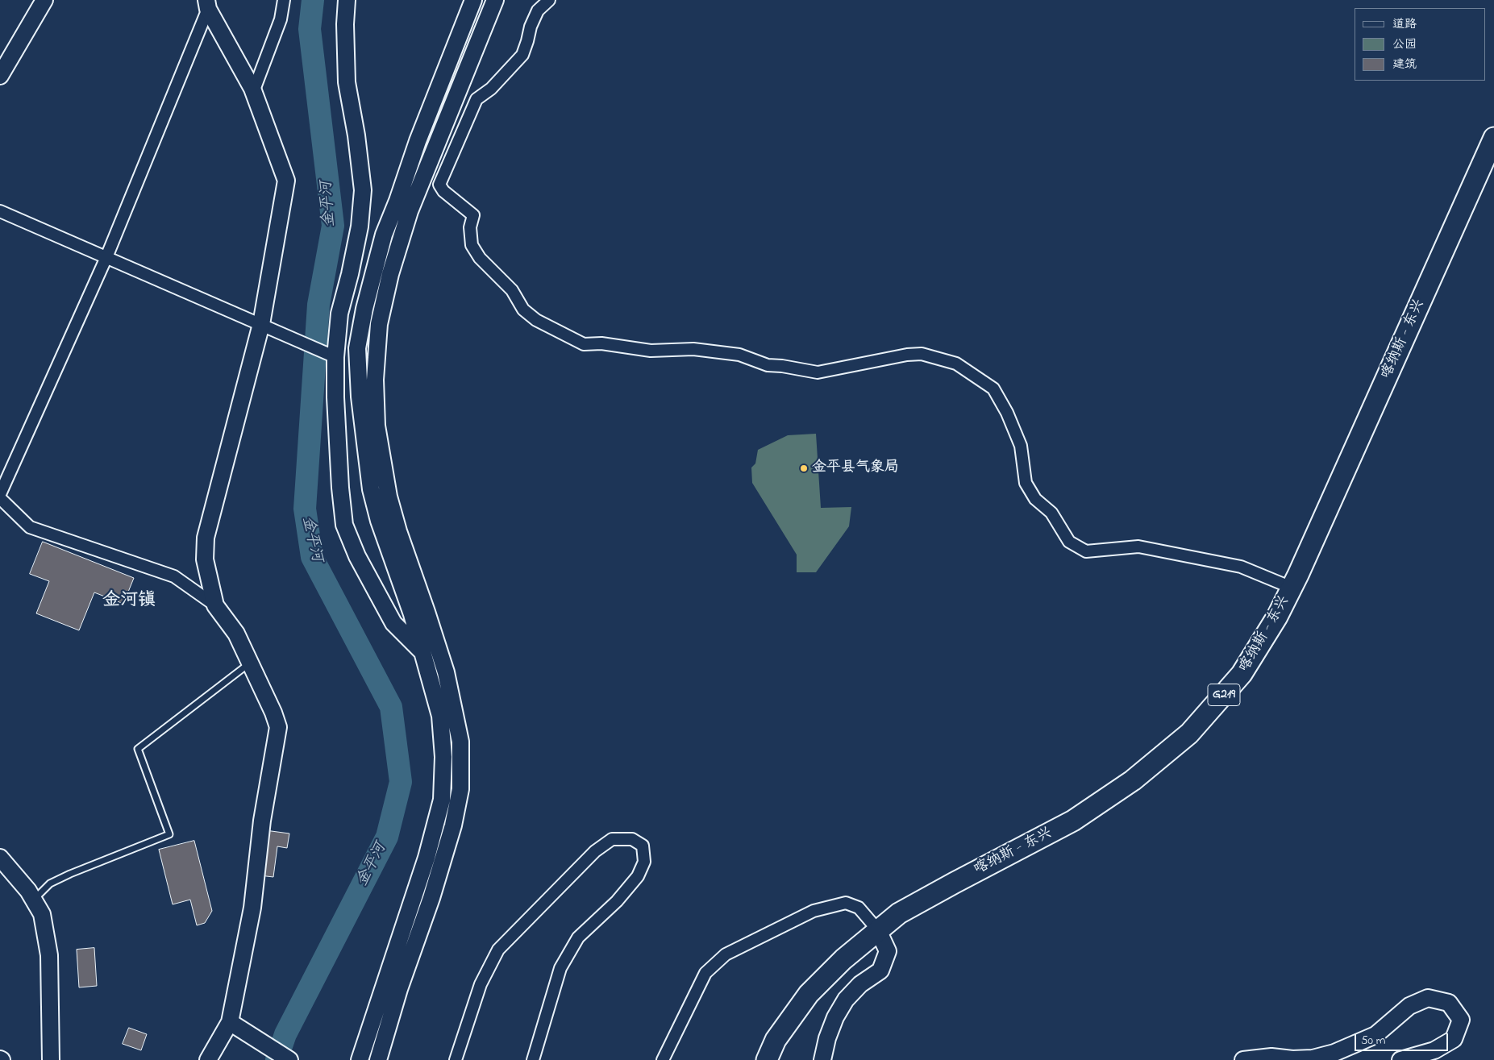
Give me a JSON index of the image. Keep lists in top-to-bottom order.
{
  "streets": {
    "highway": ["喀纳斯 - 东兴", "G219"]
  },
  "districts": ["金河镇"],
  "water": ["金平河"],
  "places": ["金平县气象局"],
  "legend": ["道路", "公园", "建筑"],
  "scale_bar": "50 m"
}
